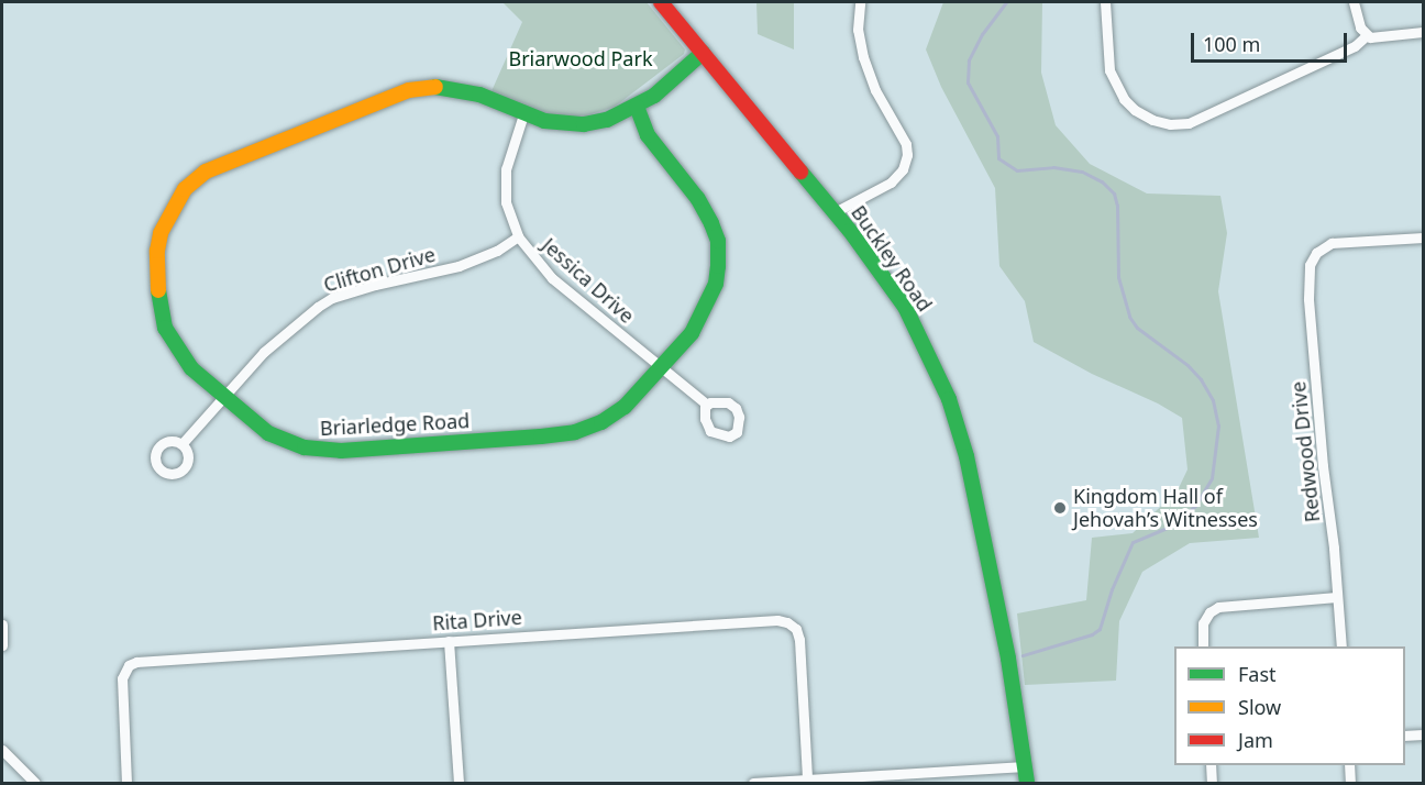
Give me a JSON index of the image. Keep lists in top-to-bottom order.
{
  "streets": {
    "street": [
      "Buckley Road",
      "Clifton Drive",
      "Jessica Drive",
      "Briarledge Road",
      "Redwood Drive",
      "Rita Drive"
    ]
  },
  "crossings": [
    ["Buckley Road", "Briarledge Road"],
    ["Clifton Drive", "Jessica Drive"],
    ["Clifton Drive", "Briarledge Road"],
    ["Jessica Drive", "Briarledge Road"]
  ],
  "parks": ["Briarwood Park"],
  "places": ["Kingdom Hall of Jehovah’s Witnesses"],
  "legend": ["Fast", "Slow", "Jam"],
  "scale_bar": "100 m"
}
